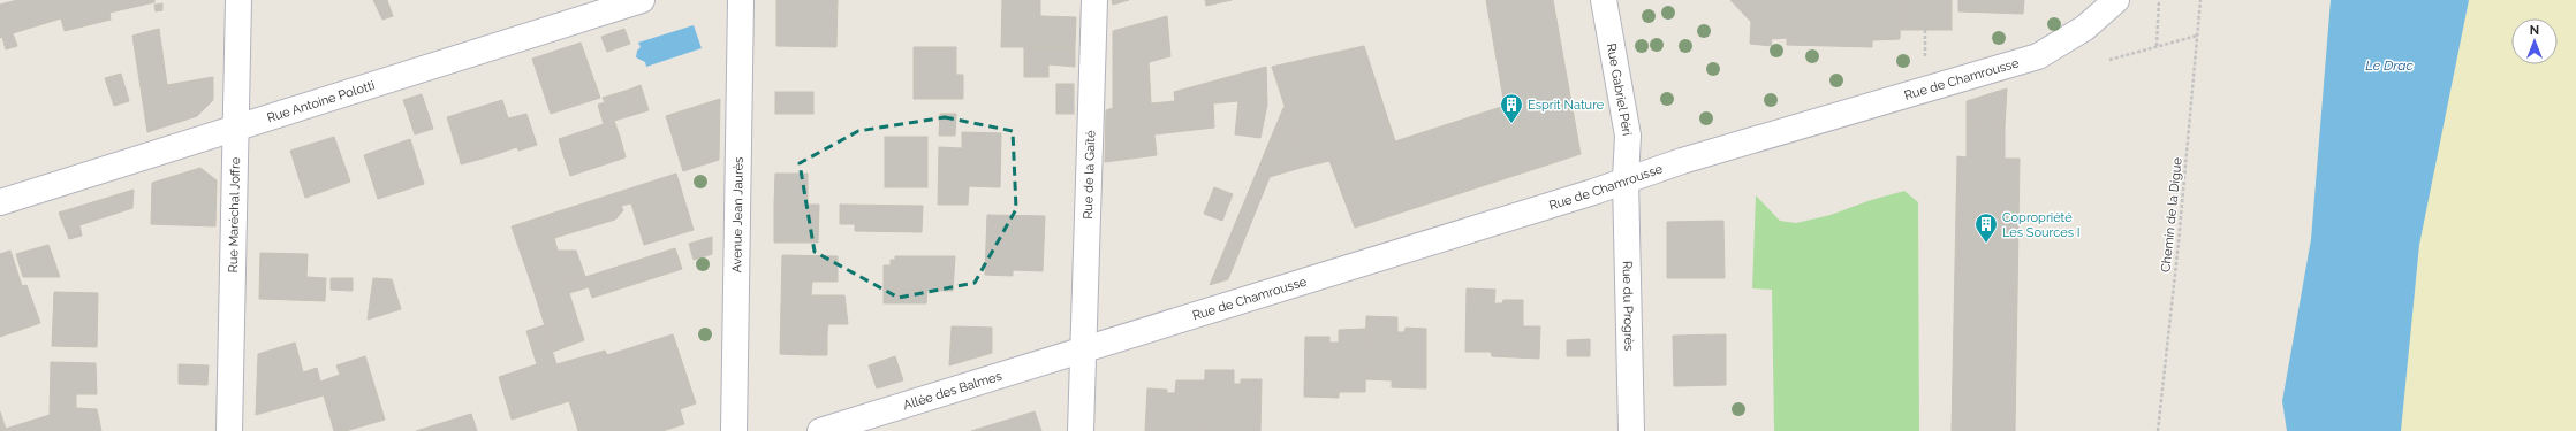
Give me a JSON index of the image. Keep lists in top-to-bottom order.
{
  "streets": {
    "street": [
      "Rue de Chamrousse",
      "Rue Gabriel Péri",
      "Rue Antoine Polotti",
      "Rue de la Gaîté",
      "Rue Maréchal Joffre",
      "Avenue Jean Jaurès",
      "Rue du Progrès",
      "Allée des Balmes"
    ],
    "path": ["Chemin de la Digue"]
  },
  "crossings": [
    ["Rue de Chamrousse", "Rue Gabriel Péri"],
    ["Rue de Chamrousse", "Rue de la Gaîté"],
    ["Rue de Chamrousse", "Rue du Progrès"],
    ["Rue de Chamrousse", "Allée des Balmes"],
    ["Rue Gabriel Péri", "Rue du Progrès"],
    ["Rue Antoine Polotti", "Rue Maréchal Joffre"],
    ["Rue de la Gaîté", "Allée des Balmes"]
  ],
  "water": ["Le Drac"],
  "places": {
    "building": ["Esprit Nature", "Copropriété Les Sources I"]
  },
  "north": "top"
}
